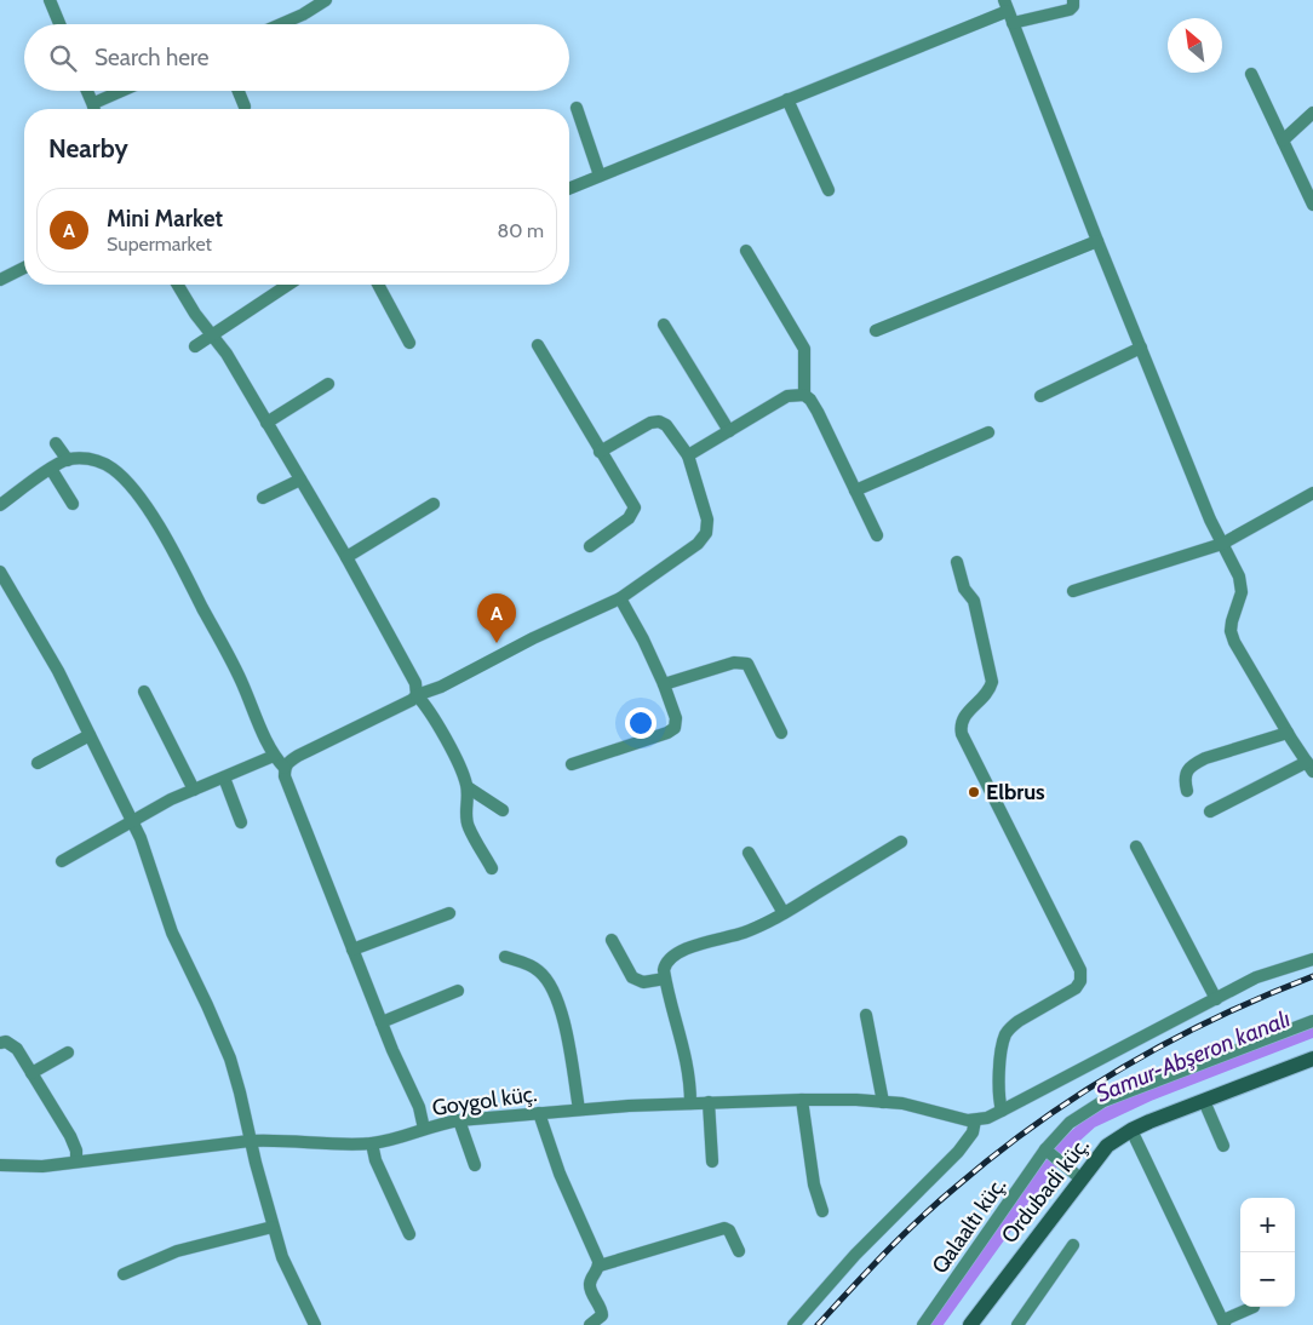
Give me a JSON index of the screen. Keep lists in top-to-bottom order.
{
  "streets": {
    "street": ["Goygol küç.", "Ordubadi küç.", "Qalaaltı küç."]
  },
  "water": ["Samur-Abşeron kanalı"],
  "places": ["Elbrus"],
  "north": "top left",
  "page": {
    "search": "Search here",
    "heading": "Nearby",
    "list": [
      {
        "mark": "A",
        "name": "Mini Market",
        "note": "Supermarket",
        "value": "80 m"
      }
    ],
    "pins": "A",
    "map_buttons": ["+", "−"]
  }
}
